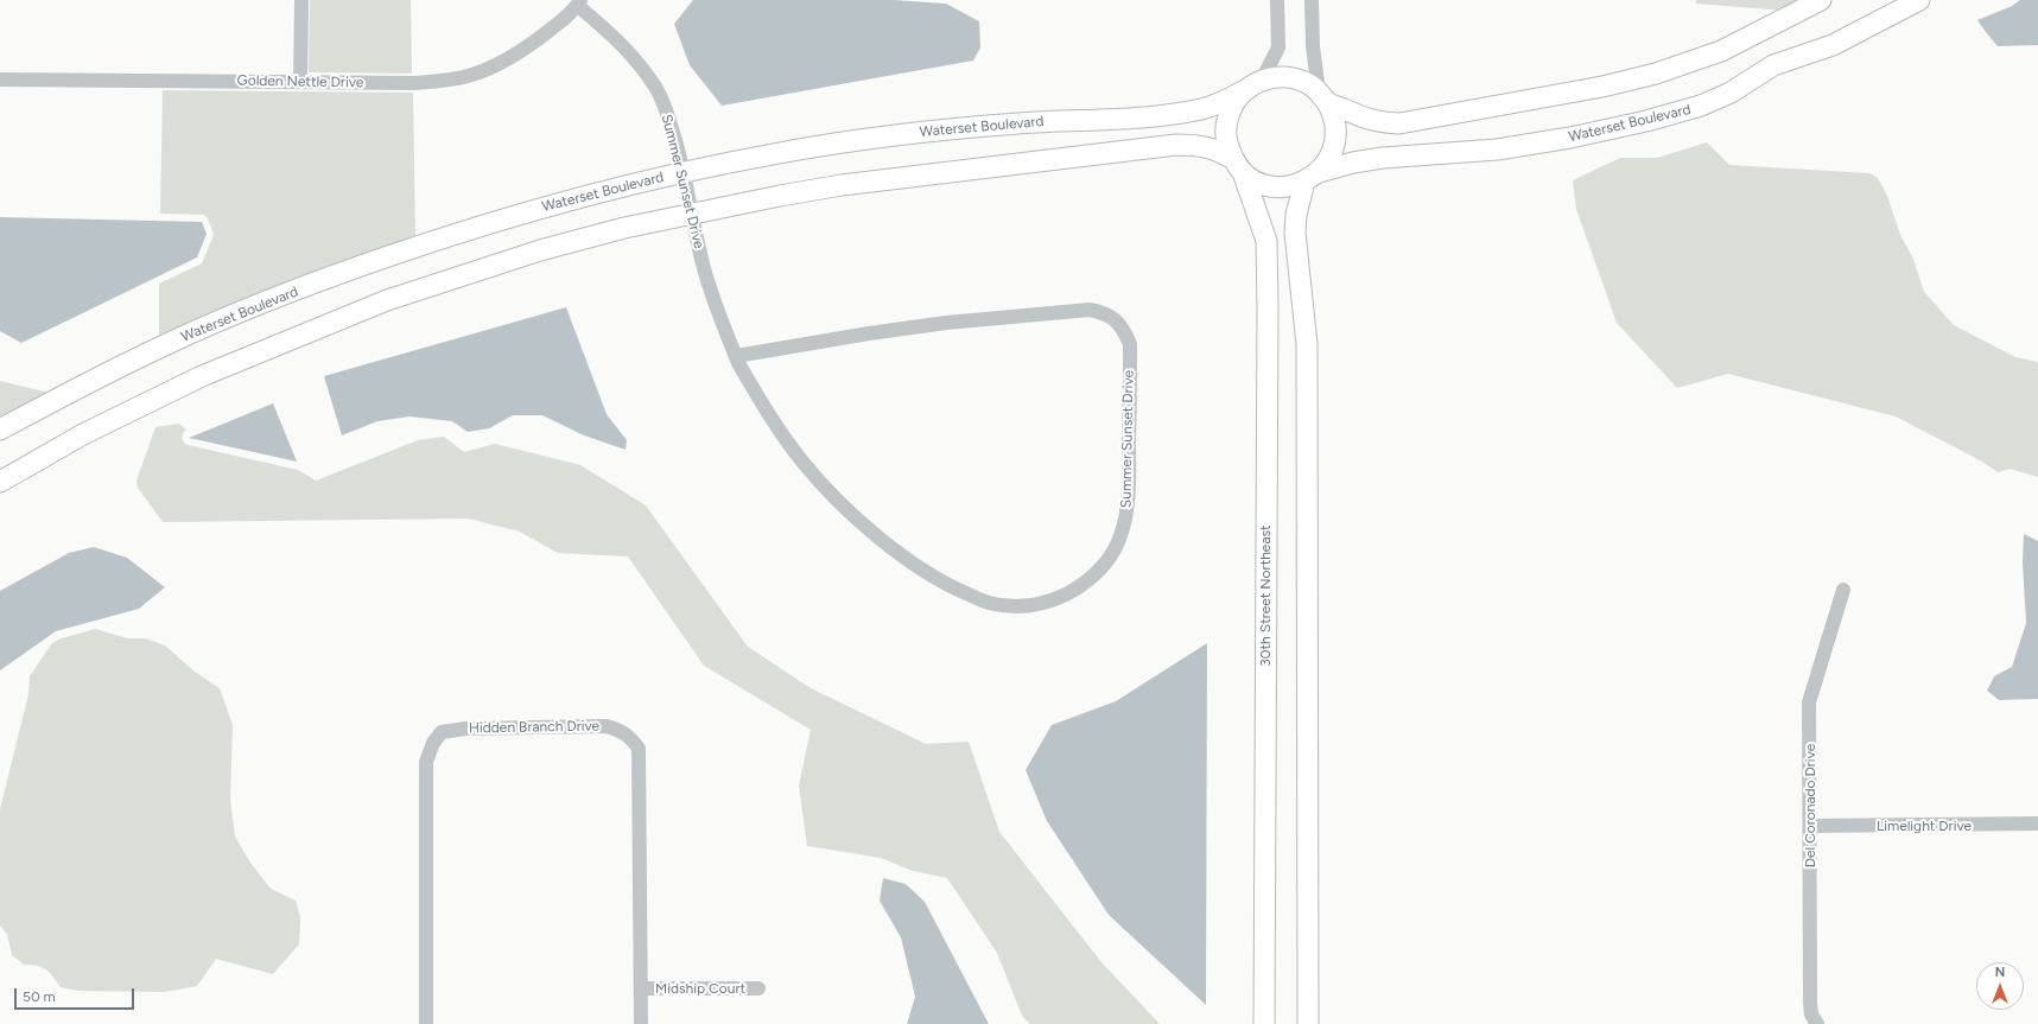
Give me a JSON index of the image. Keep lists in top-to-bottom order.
{
  "streets": {
    "street": [
      "Golden Nettle Drive",
      "Waterset Boulevard",
      "Summer Sunset Drive",
      "30th Street Northeast",
      "Hidden Branch Drive",
      "Del Coronado Drive",
      "Limelight Drive",
      "Midship Court"
    ]
  },
  "crossings": [
    ["Golden Nettle Drive", "Summer Sunset Drive"],
    ["Waterset Boulevard", "Summer Sunset Drive"],
    ["Waterset Boulevard", "30th Street Northeast"],
    ["Hidden Branch Drive", "Midship Court"],
    ["Del Coronado Drive", "Limelight Drive"]
  ],
  "scale_bar": "50 m",
  "north": "top"
}
